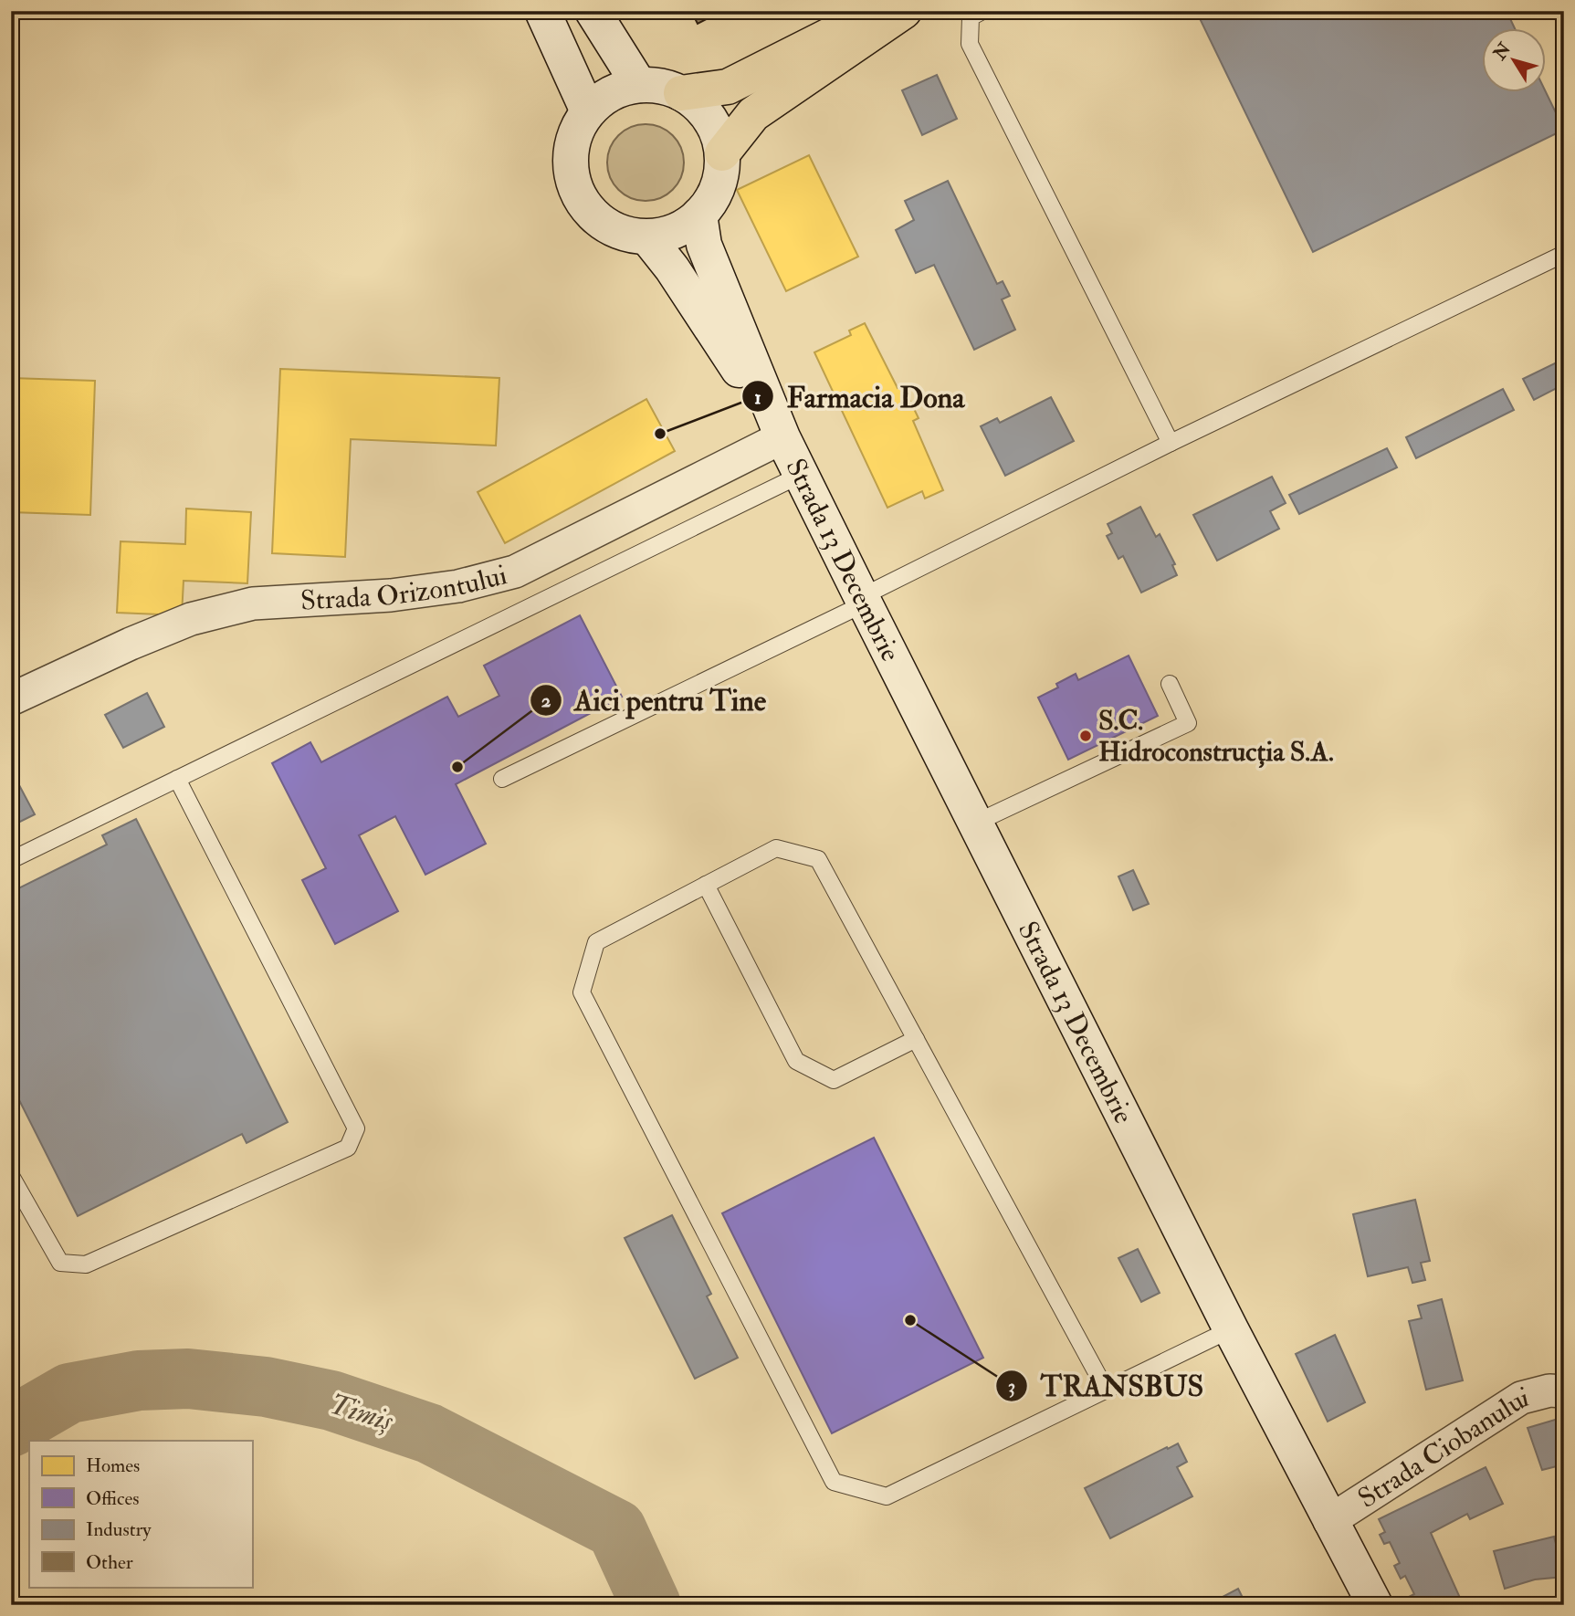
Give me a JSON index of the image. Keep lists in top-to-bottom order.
{
  "streets": {
    "main road": ["Strada 13 Decembrie"],
    "street": ["Strada Orizontului", "Strada Ciobanului"]
  },
  "crossings": [
    ["Strada 13 Decembrie", "Strada Orizontului"],
    ["Strada 13 Decembrie", "Strada Ciobanului"]
  ],
  "water": ["Timiș"],
  "places": [
    "Farmacia Dona",
    "S.C. Hidroconstrucția S.A.",
    "Aici pentru Tine",
    "TRANSBUS"
  ],
  "legend": [
    "Homes",
    "Offices",
    "Industry",
    "Other"
  ],
  "north": "top left"
}
